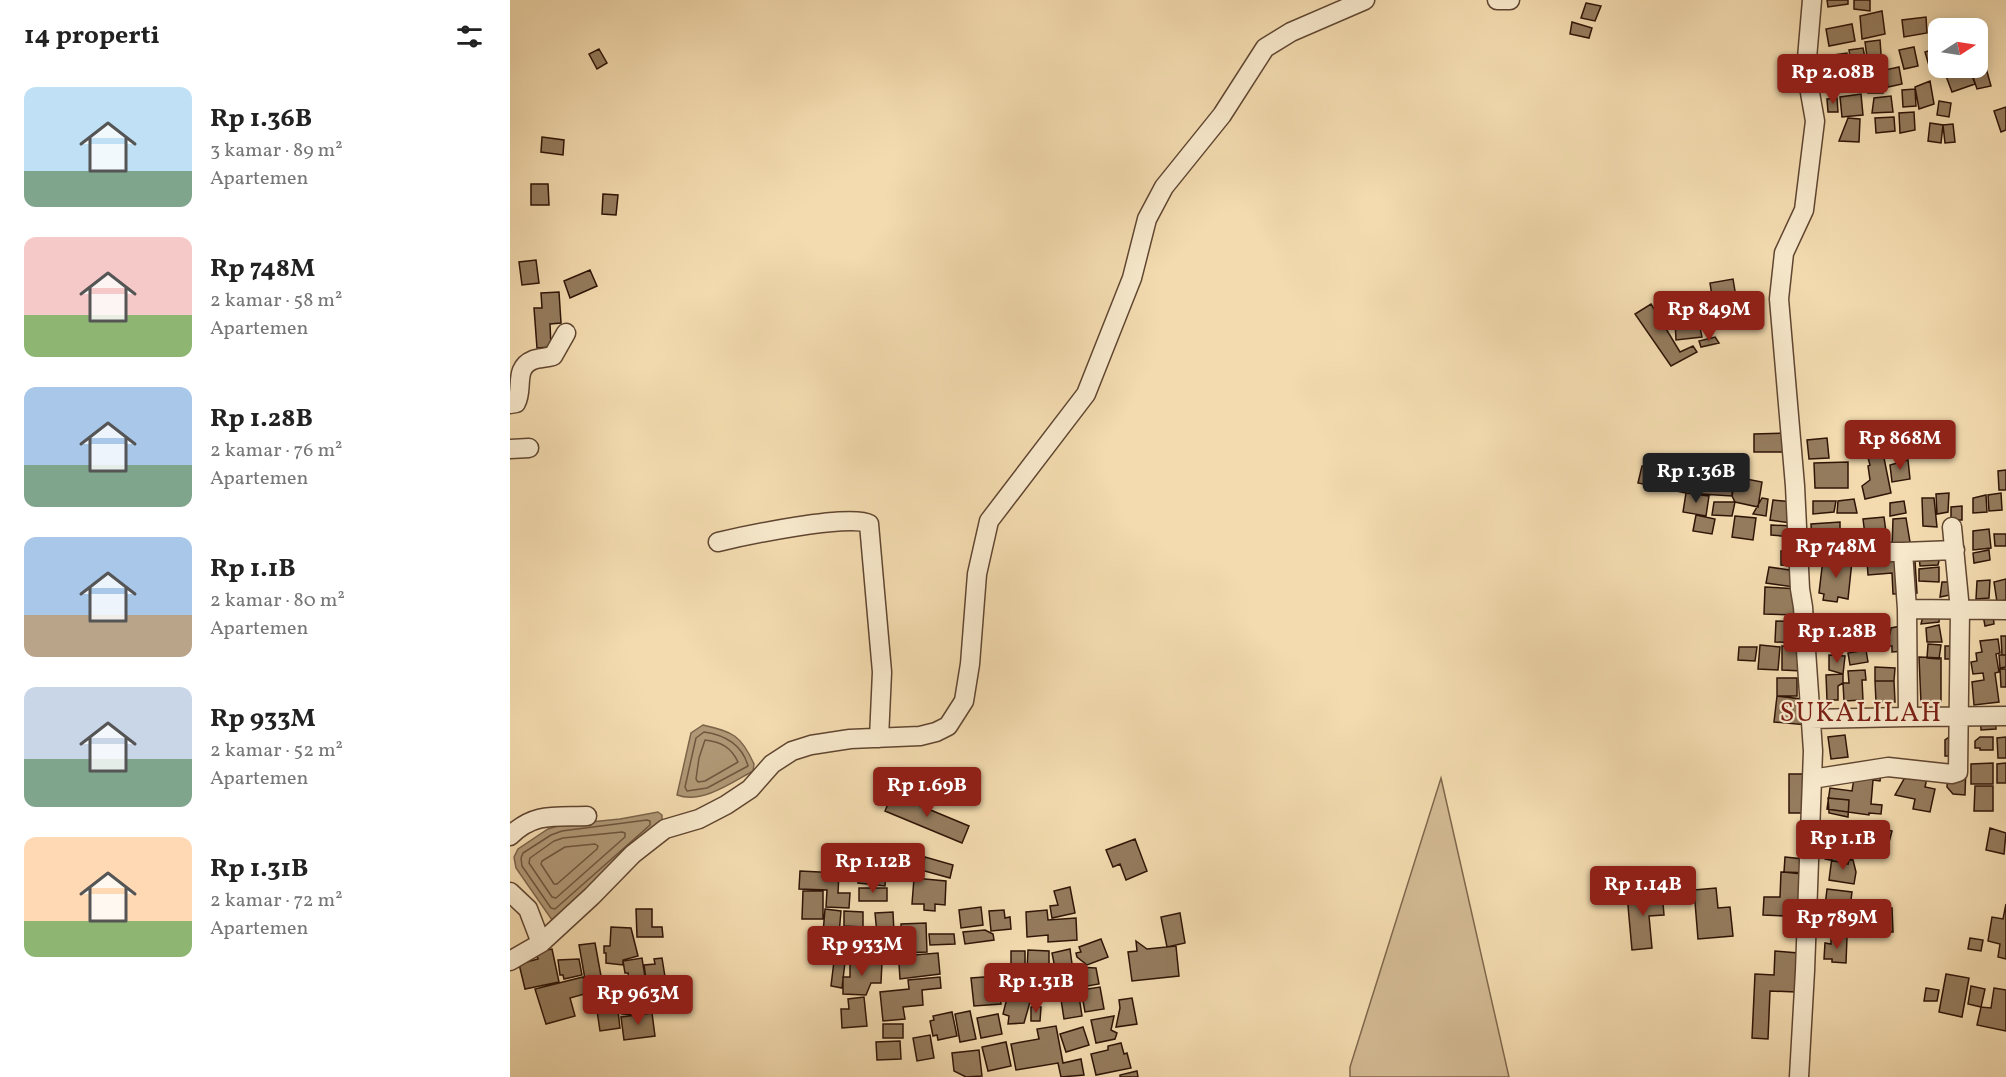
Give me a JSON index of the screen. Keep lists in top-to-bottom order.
{
  "districts": ["SUKALILAH"],
  "north": "right",
  "page": {
    "heading": "14 properti",
    "price": [
      "Rp 2.08B",
      "Rp 849M",
      "Rp 868M",
      "Rp 1.36B",
      "Rp 748M",
      "Rp 1.28B",
      "Rp 1.69B",
      "Rp 1.1B",
      "Rp 1.12B",
      "Rp 1.14B",
      "Rp 789M",
      "Rp 933M",
      "Rp 1.31B",
      "Rp 963M"
    ],
    "list": [
      {
        "name": "Rp 1.36B",
        "note": "3 kamar · 89 m² · Apartemen"
      },
      {
        "name": "Rp 748M",
        "note": "2 kamar · 58 m² · Apartemen"
      },
      {
        "name": "Rp 1.28B",
        "note": "2 kamar · 76 m² · Apartemen"
      },
      {
        "name": "Rp 1.1B",
        "note": "2 kamar · 80 m² · Apartemen"
      },
      {
        "name": "Rp 933M",
        "note": "2 kamar · 52 m² · Apartemen"
      },
      {
        "name": "Rp 1.31B",
        "note": "2 kamar · 72 m² · Apartemen"
      }
    ]
  }
}
